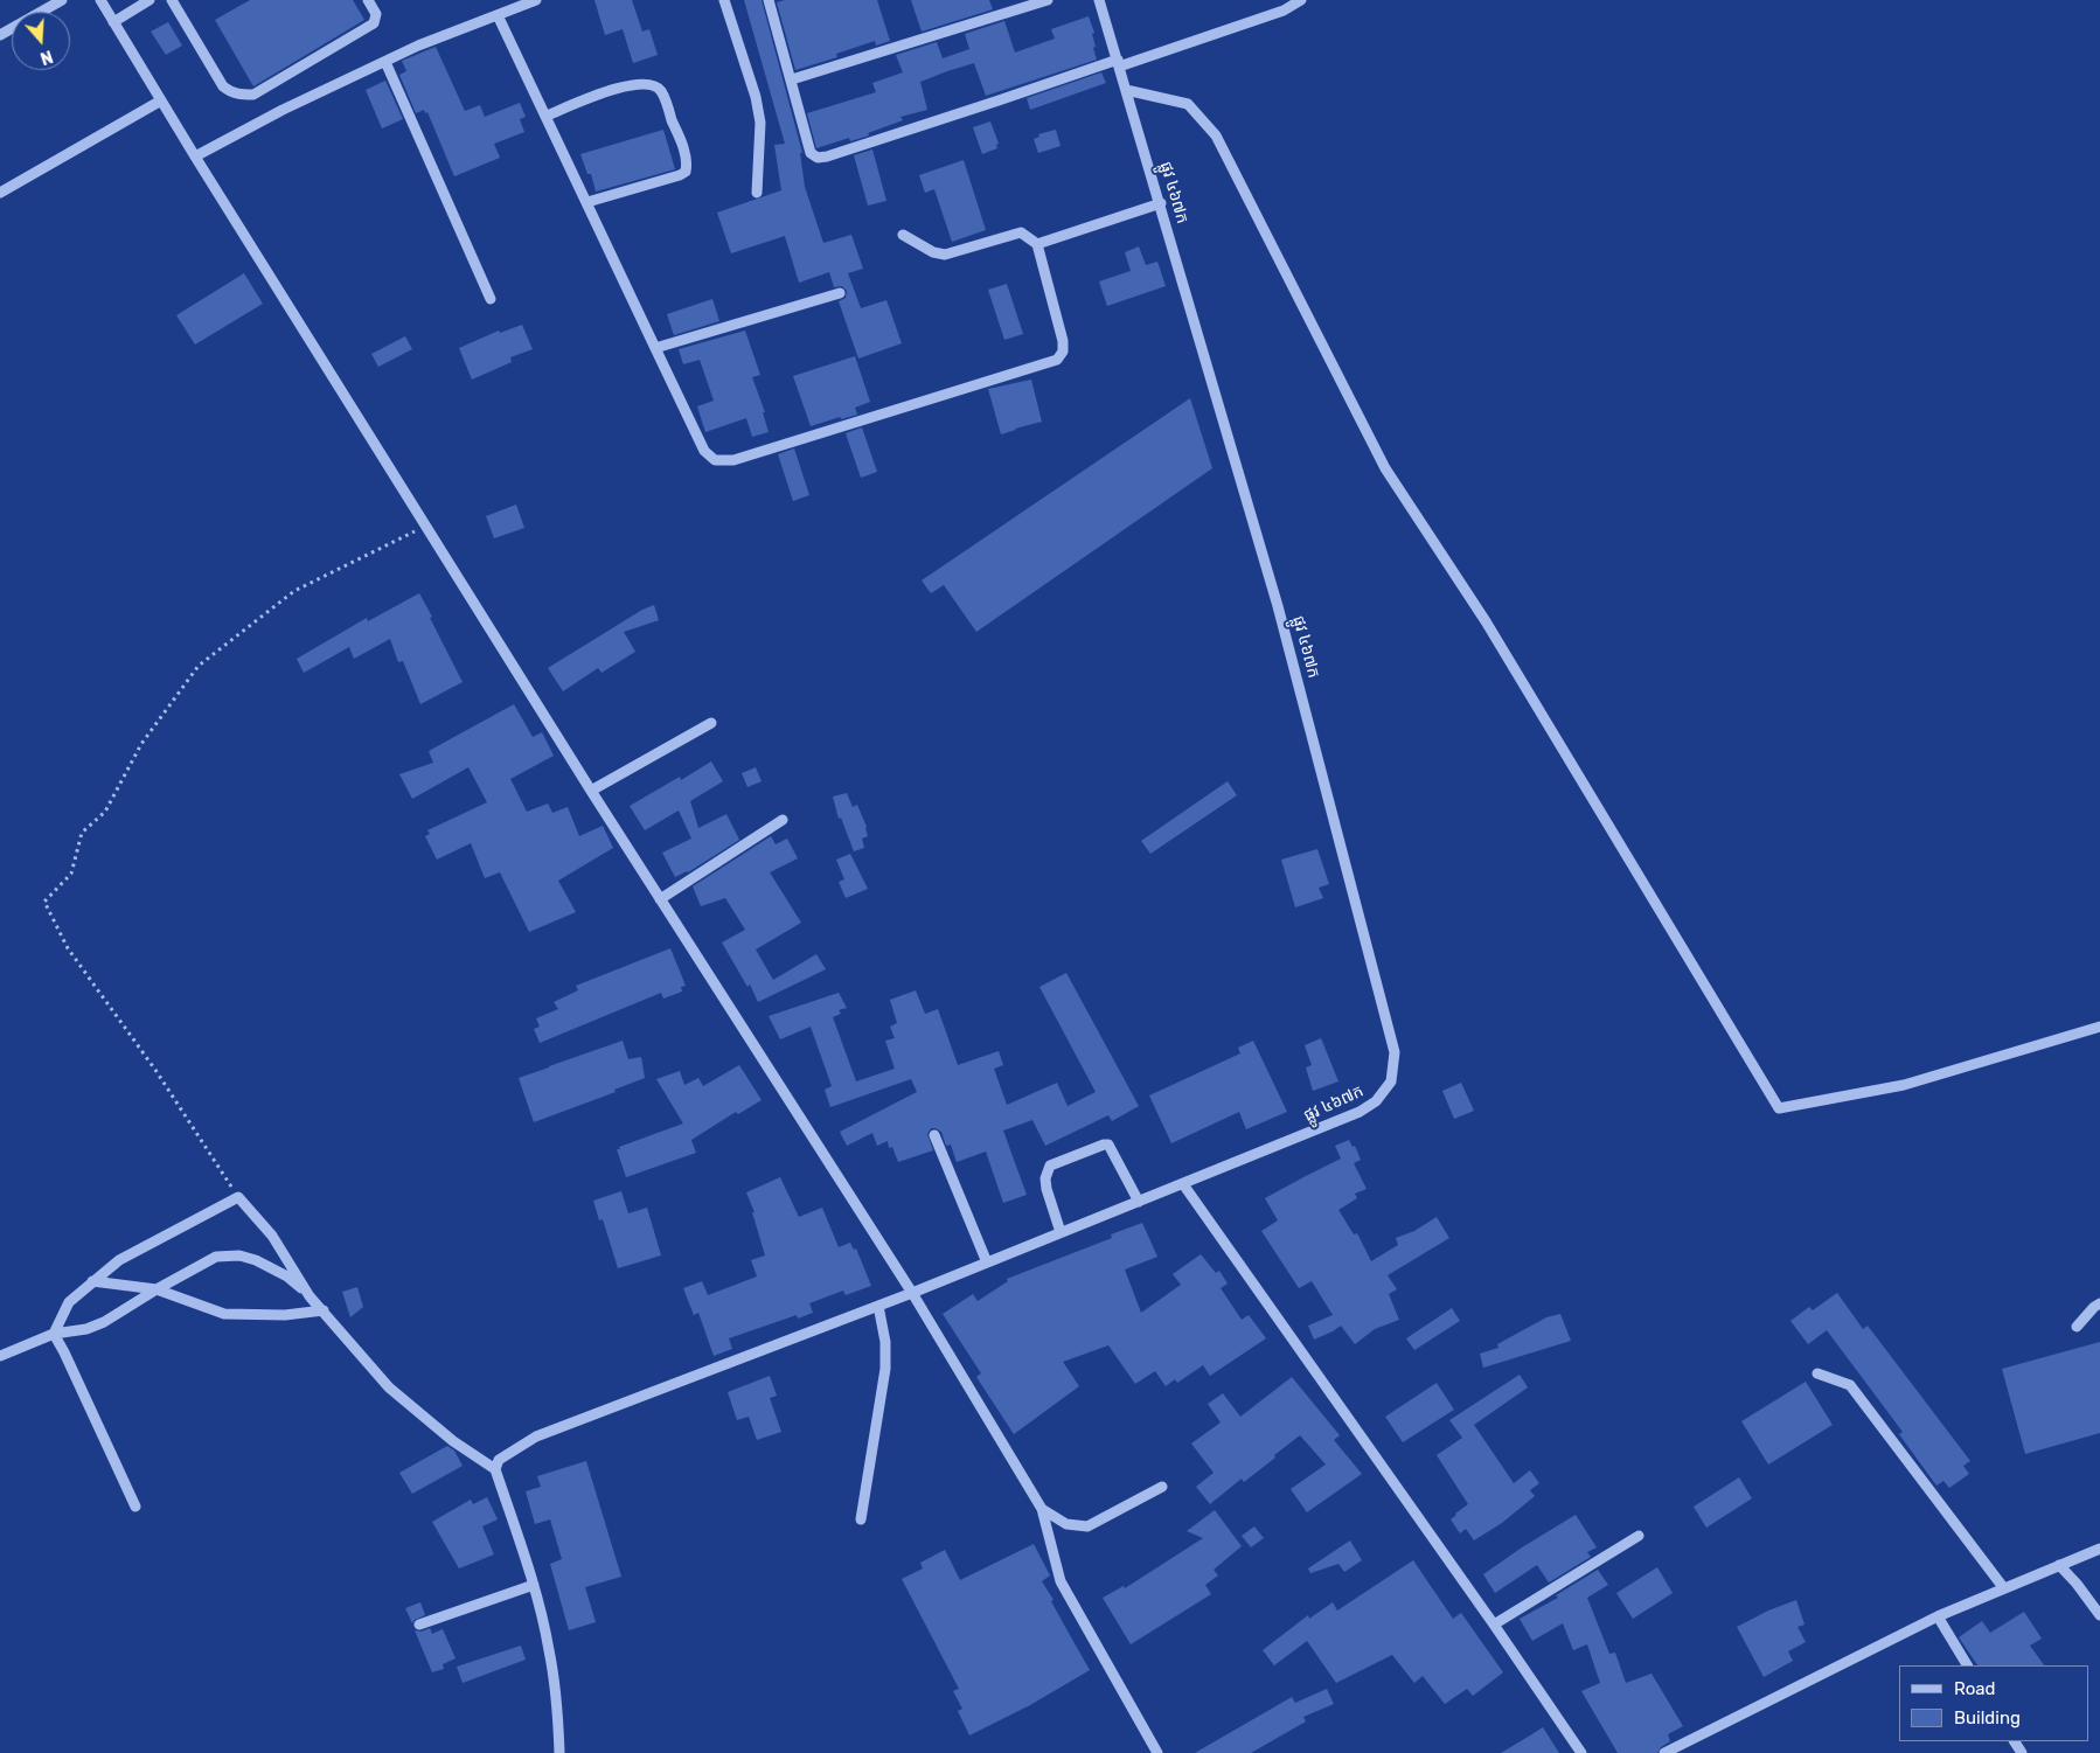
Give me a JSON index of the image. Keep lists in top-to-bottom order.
{
  "streets": {
    "street": ["ផ្លូវ ៤៦៧ក"]
  },
  "legend": ["Road", "Building"],
  "north": "bottom"
}
